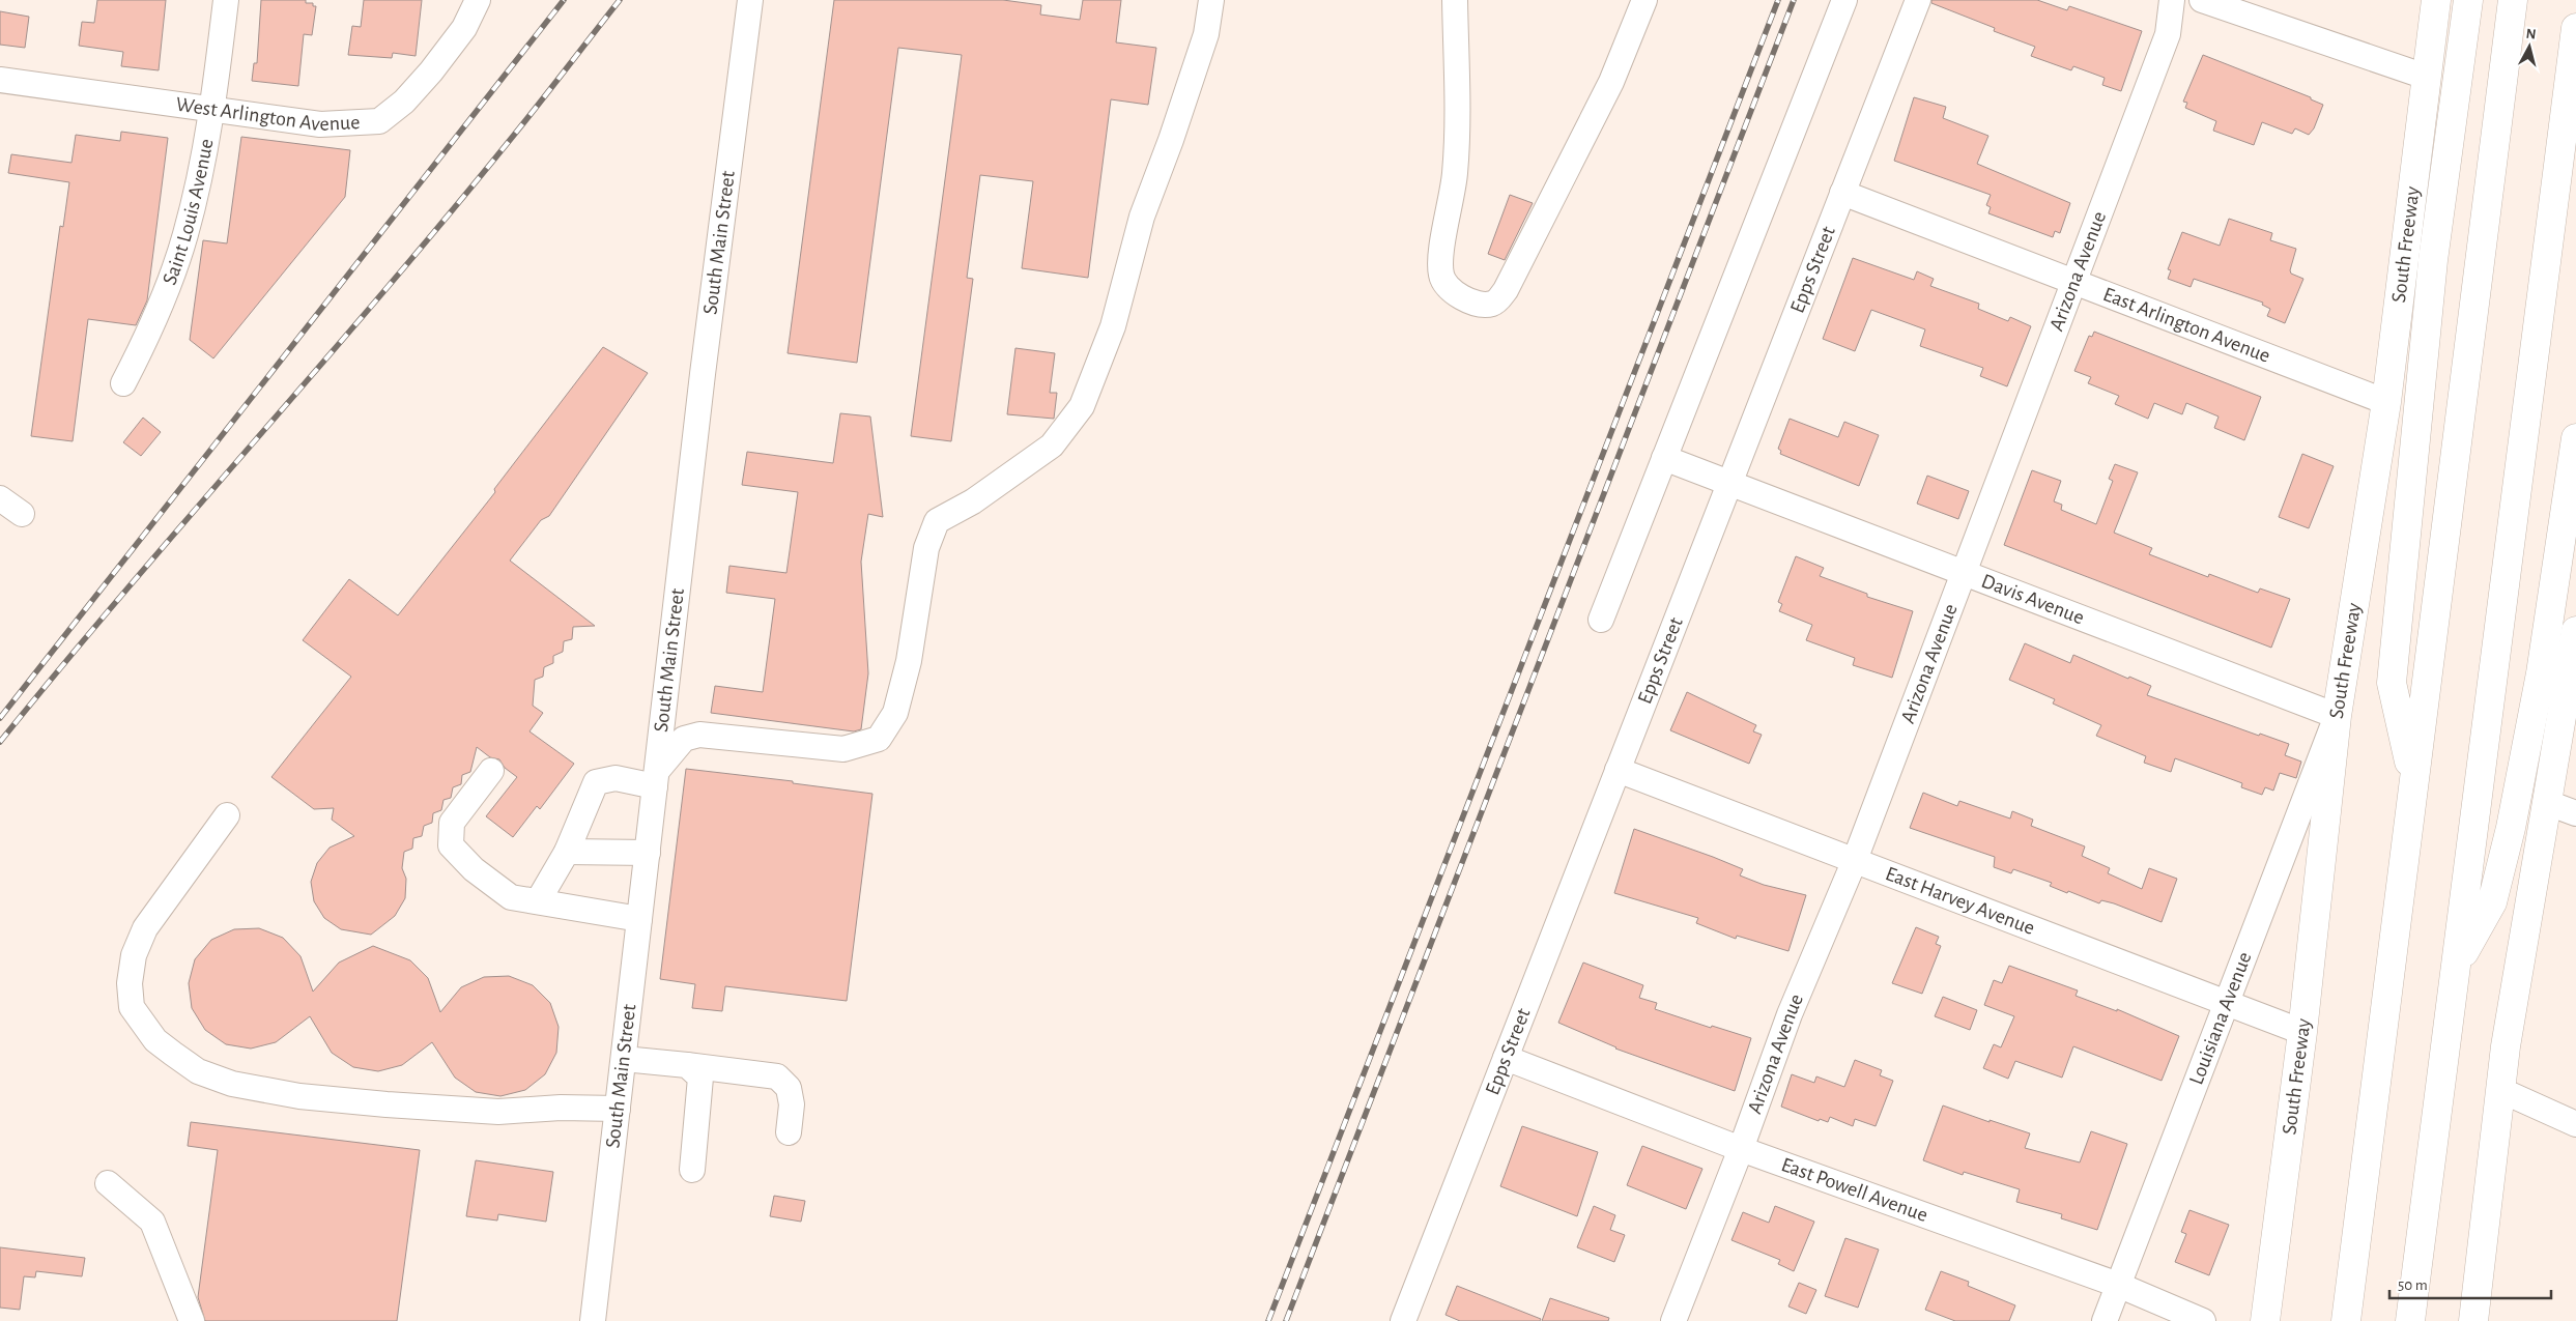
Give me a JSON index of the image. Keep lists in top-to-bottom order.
{
  "streets": {
    "main road": ["South Freeway"],
    "street": [
      "West Arlington Avenue",
      "Saint Louis Avenue",
      "South Main Street",
      "Epps Street",
      "Arizona Avenue",
      "East Arlington Avenue",
      "Davis Avenue",
      "East Harvey Avenue",
      "Louisiana Avenue",
      "East Powell Avenue"
    ]
  },
  "crossings": [
    ["West Arlington Avenue", "Saint Louis Avenue"],
    ["South Freeway", "East Arlington Avenue"],
    ["South Freeway", "Davis Avenue"],
    ["South Freeway", "East Harvey Avenue"],
    ["South Freeway", "Louisiana Avenue"],
    ["Epps Street", "East Arlington Avenue"],
    ["Epps Street", "Davis Avenue"],
    ["Epps Street", "East Harvey Avenue"],
    ["Epps Street", "East Powell Avenue"],
    ["Arizona Avenue", "East Arlington Avenue"],
    ["Arizona Avenue", "Davis Avenue"],
    ["Arizona Avenue", "East Harvey Avenue"],
    ["Arizona Avenue", "East Powell Avenue"],
    ["Davis Avenue", "Louisiana Avenue"],
    ["East Harvey Avenue", "Louisiana Avenue"],
    ["Louisiana Avenue", "East Powell Avenue"]
  ],
  "scale_bar": "50 m",
  "north": "top"
}
